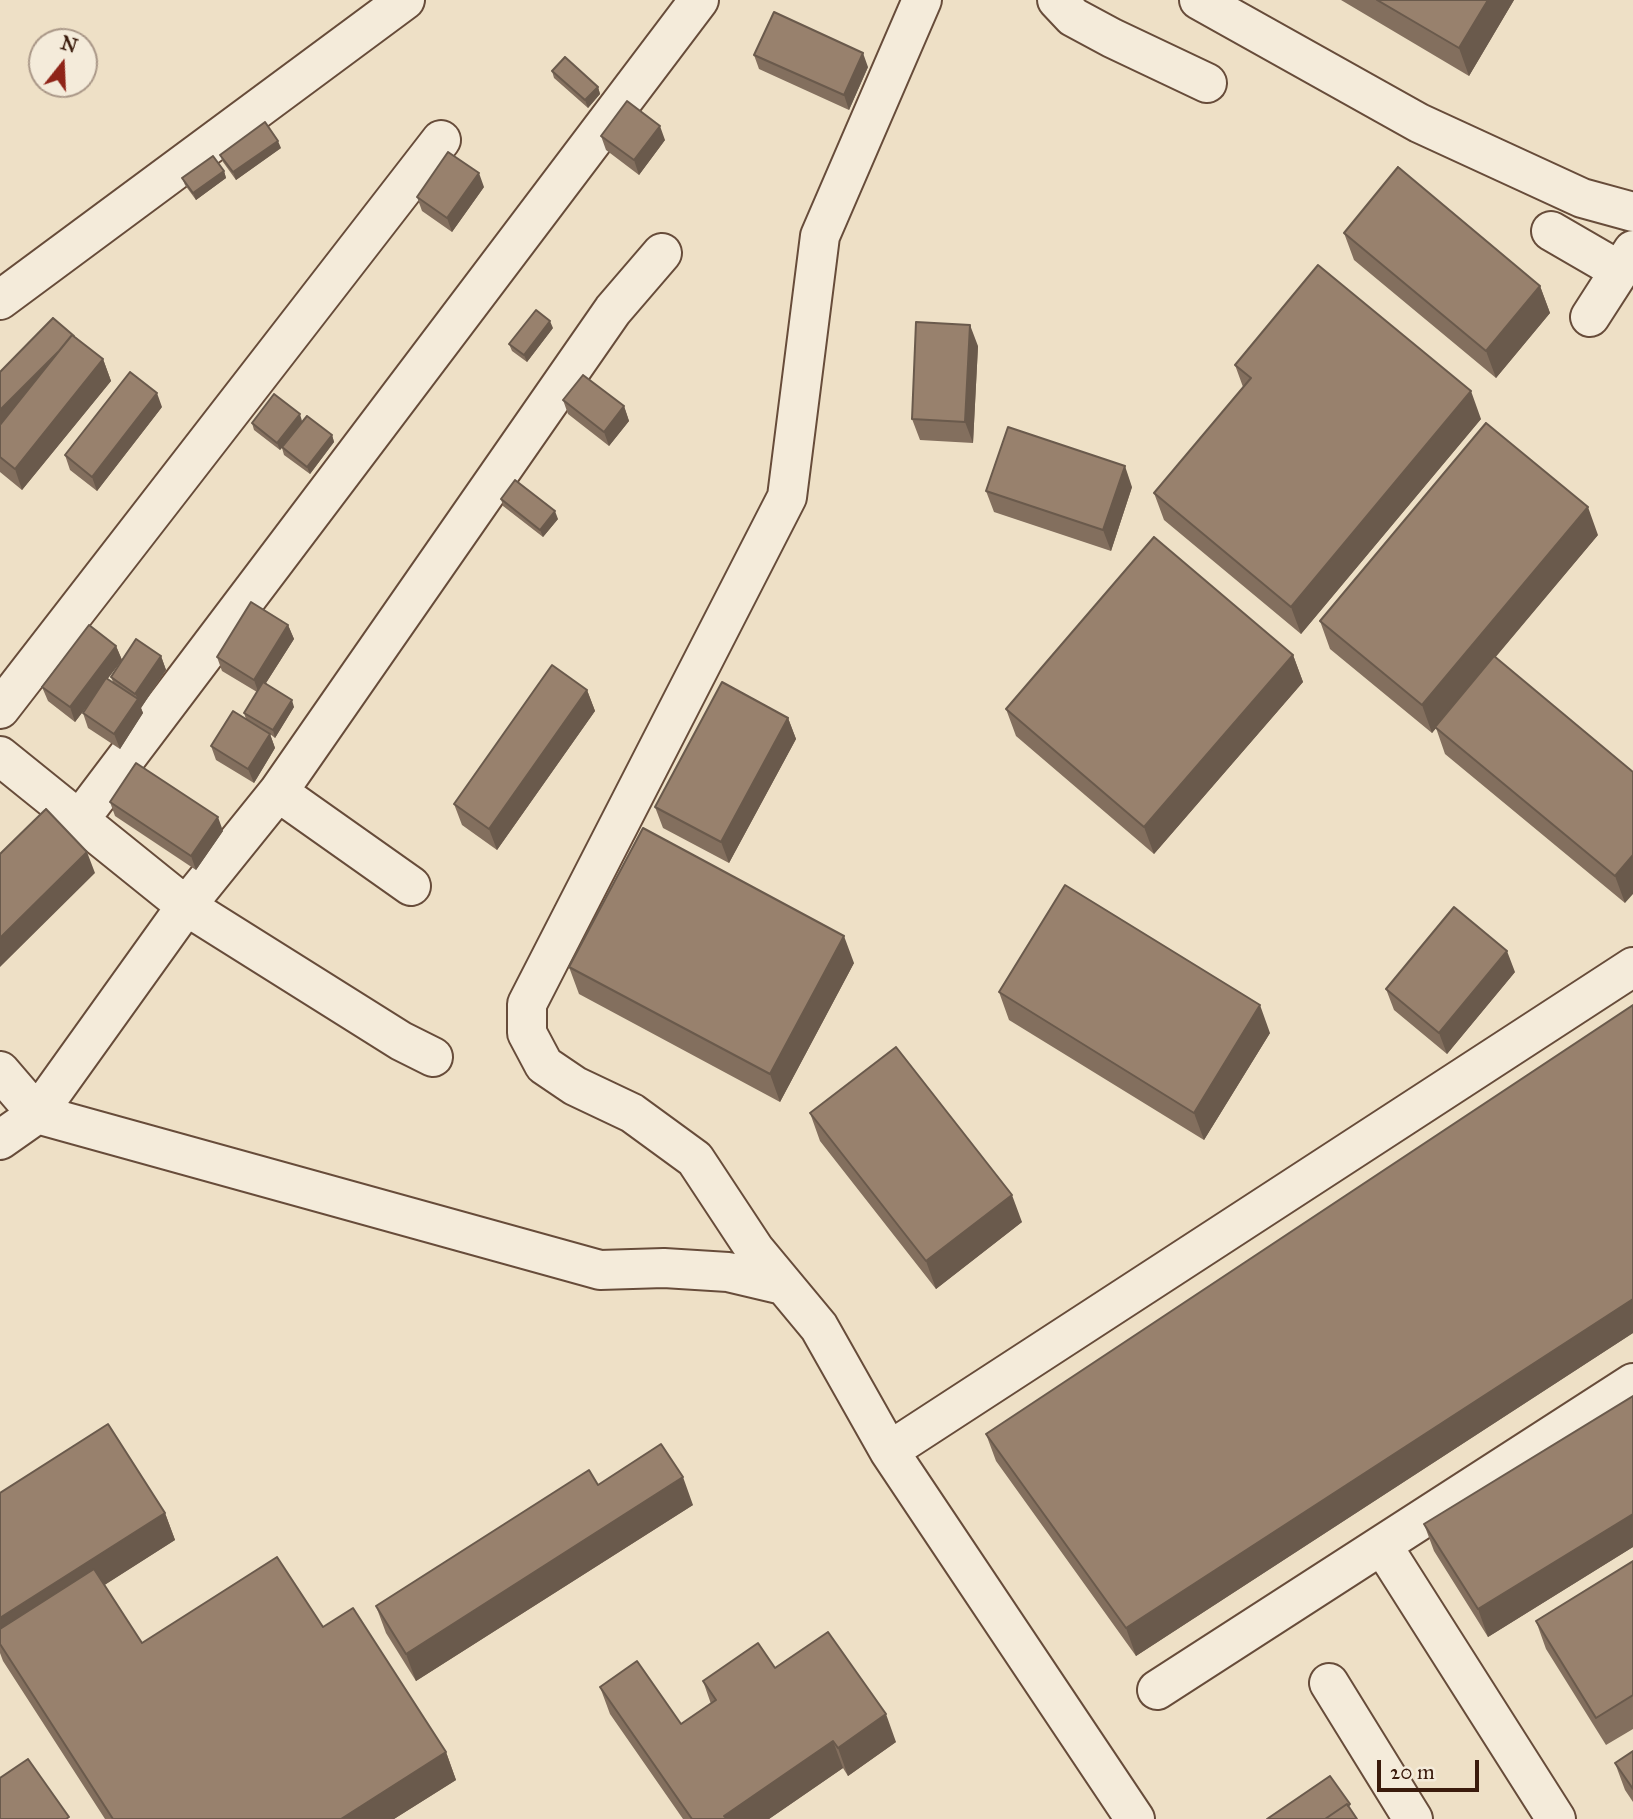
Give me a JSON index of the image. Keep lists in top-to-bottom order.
{
  "scale_bar": "20 m",
  "north": "top"
}
